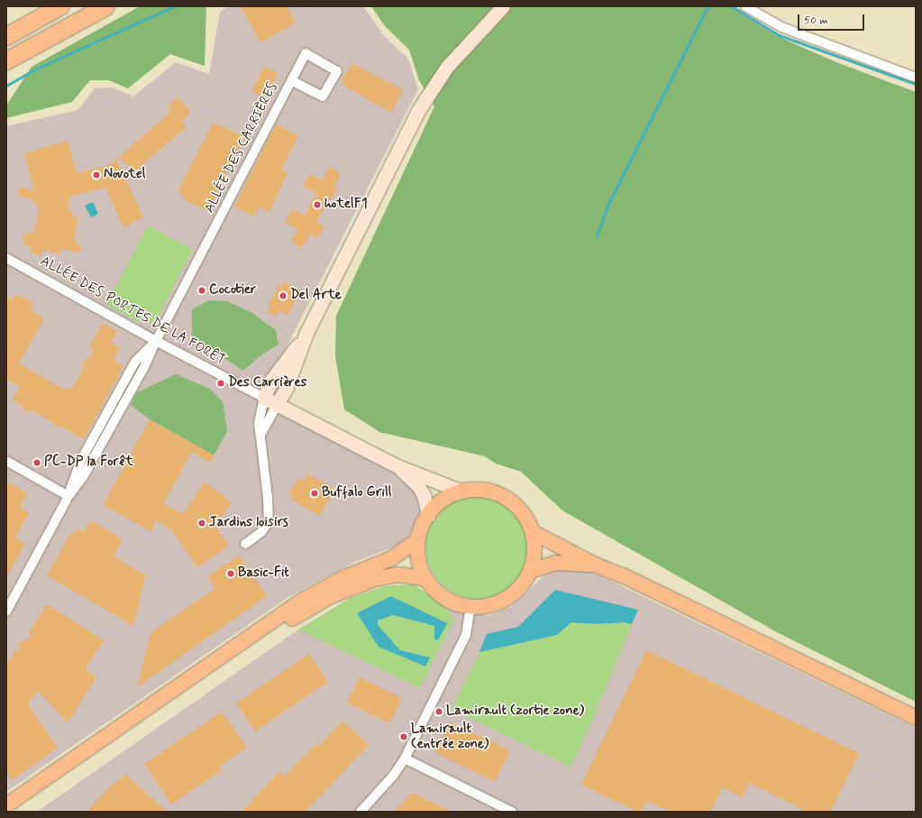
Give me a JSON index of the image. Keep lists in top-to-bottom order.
{
  "streets": {
    "street": ["ALLÉE DES CARRIÈRES", "ALLÉE DES PORTES DE LA FORÊT"]
  },
  "crossings": [
    ["ALLÉE DES CARRIÈRES", "ALLÉE DES PORTES DE LA FORÊT"]
  ],
  "places": [
    "Novotel",
    "hotelF1",
    "Cocotier",
    "Del Arte",
    "Des Carrières",
    "PC-DP la Forêt",
    "Buffalo Grill",
    "Jardins loisirs",
    "Basic-Fit",
    "Lamirault (zortie zone)",
    "Lamirault (entrée zone)"
  ],
  "scale_bar": "50 m"
}
